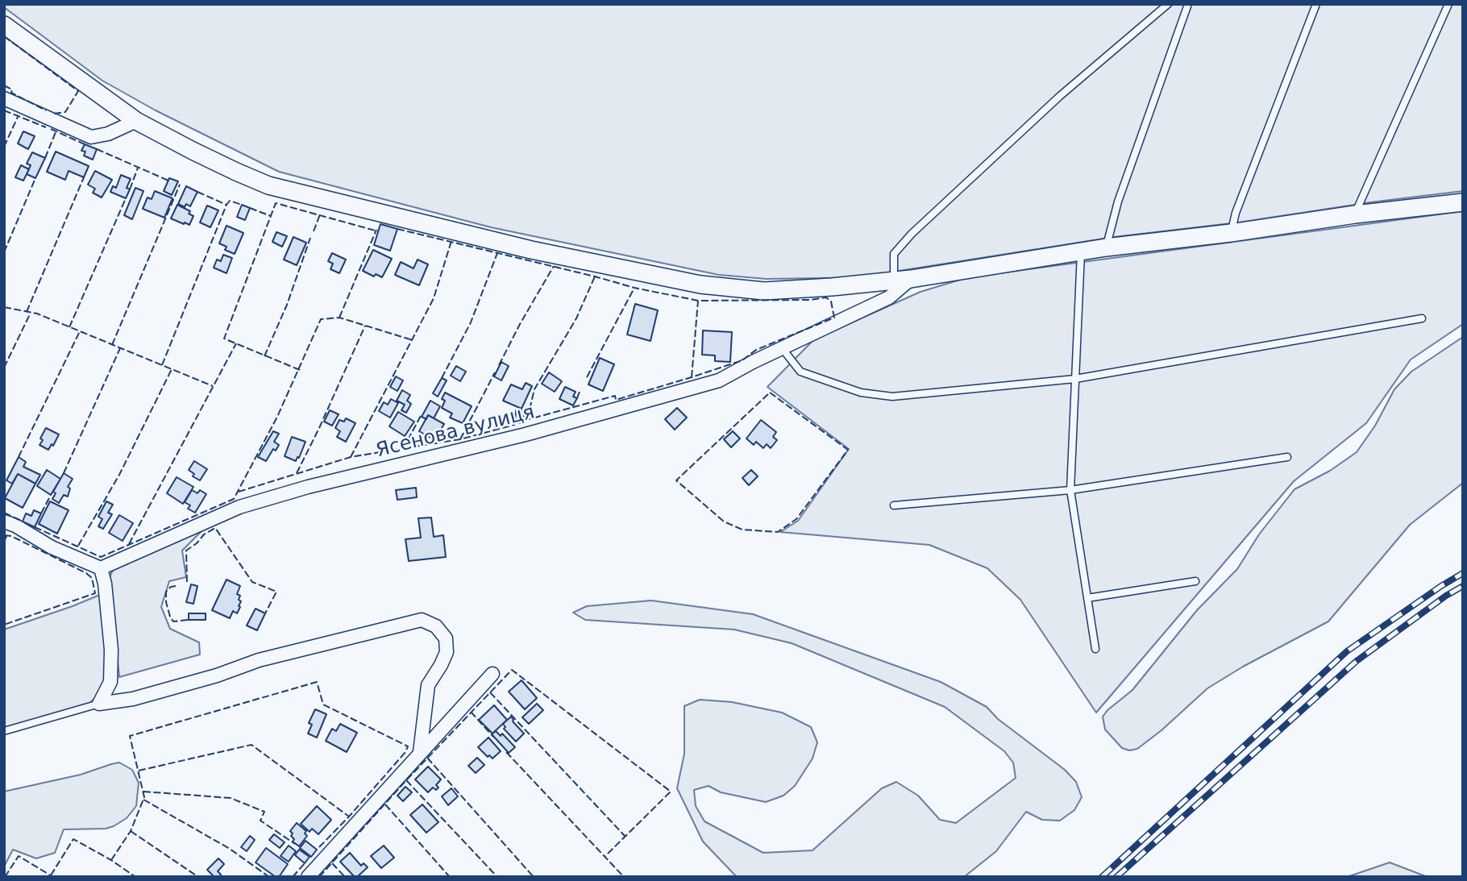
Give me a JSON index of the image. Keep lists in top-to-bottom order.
{
  "streets": {
    "street": ["Ясенова вулиця"]
  }
}
